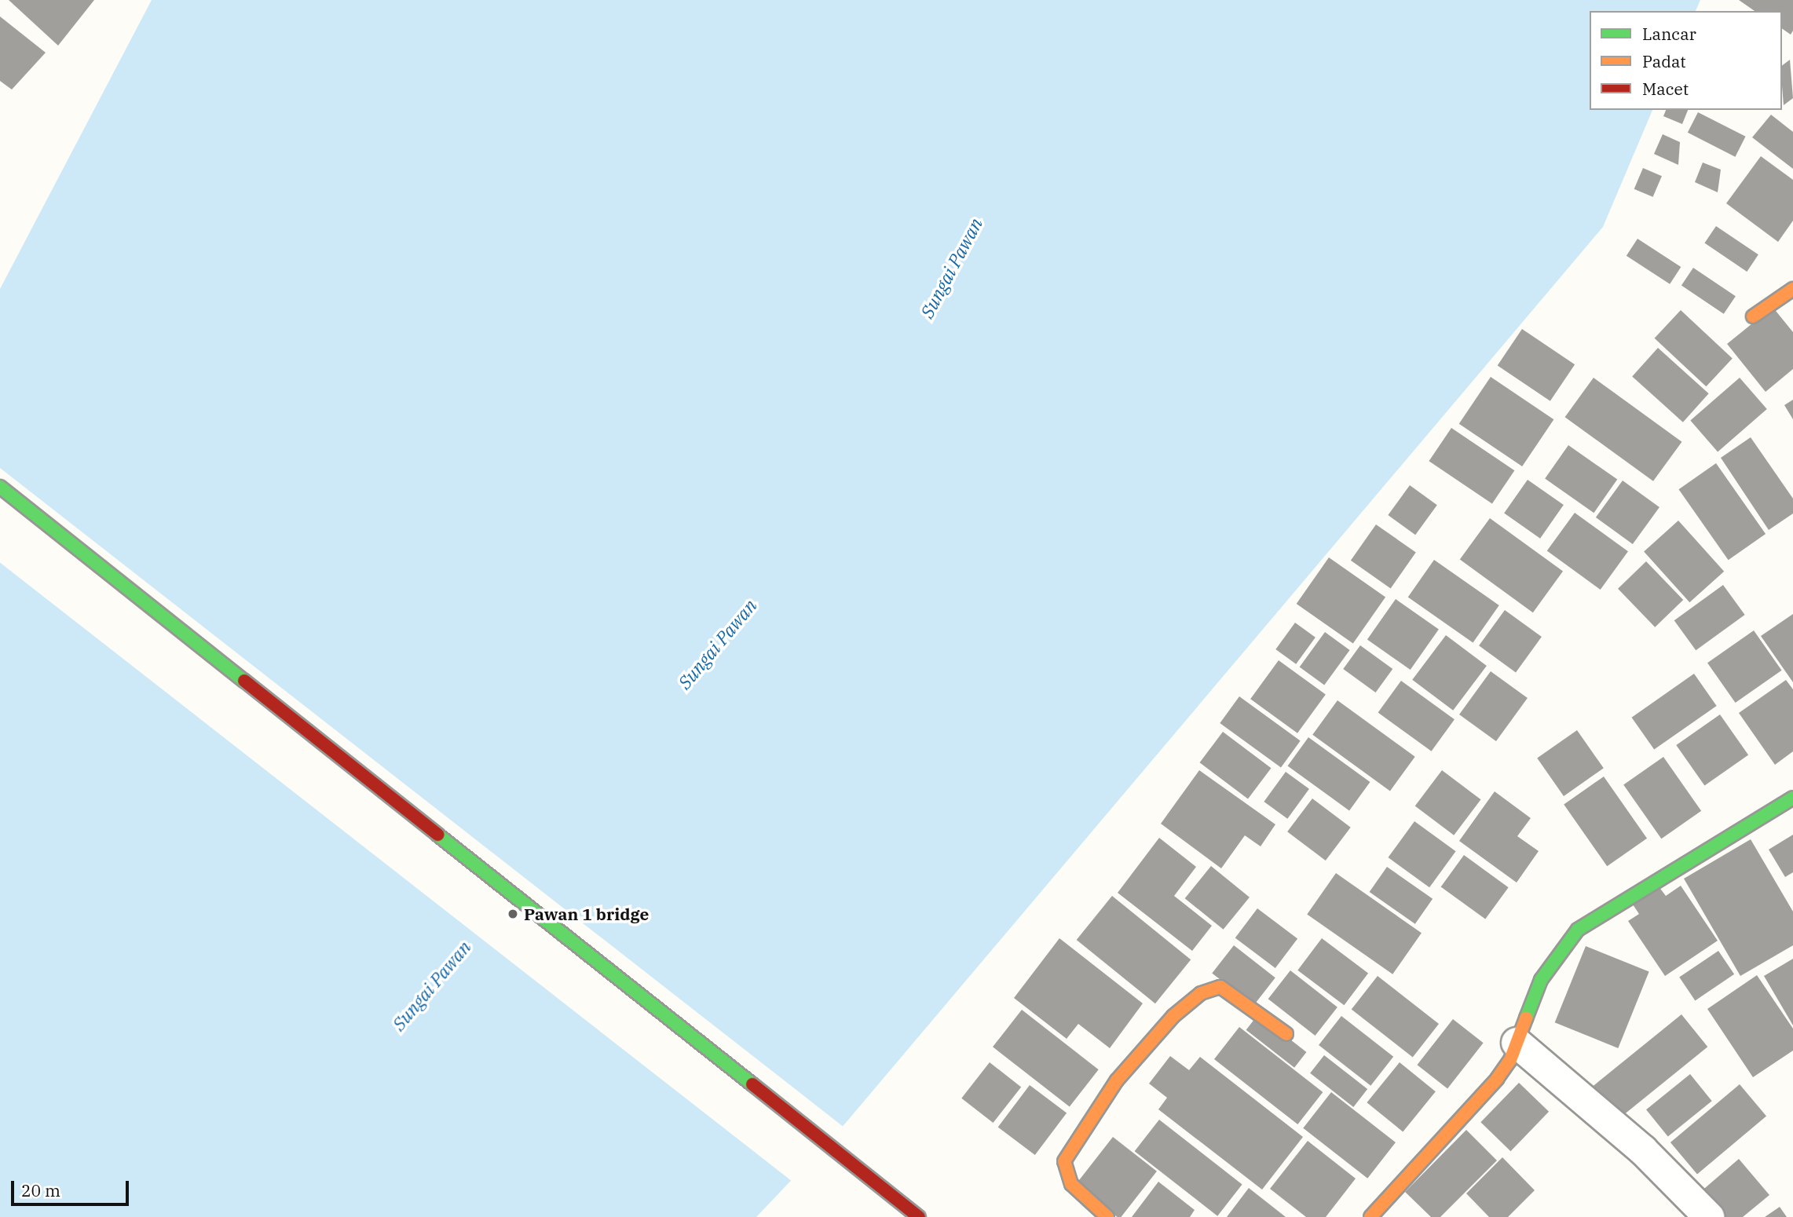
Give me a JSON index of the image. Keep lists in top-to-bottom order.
{
  "water": ["Sungai Pawan"],
  "places": ["Pawan 1 bridge"],
  "legend": ["Lancar", "Padat", "Macet"],
  "scale_bar": "20 m"
}
